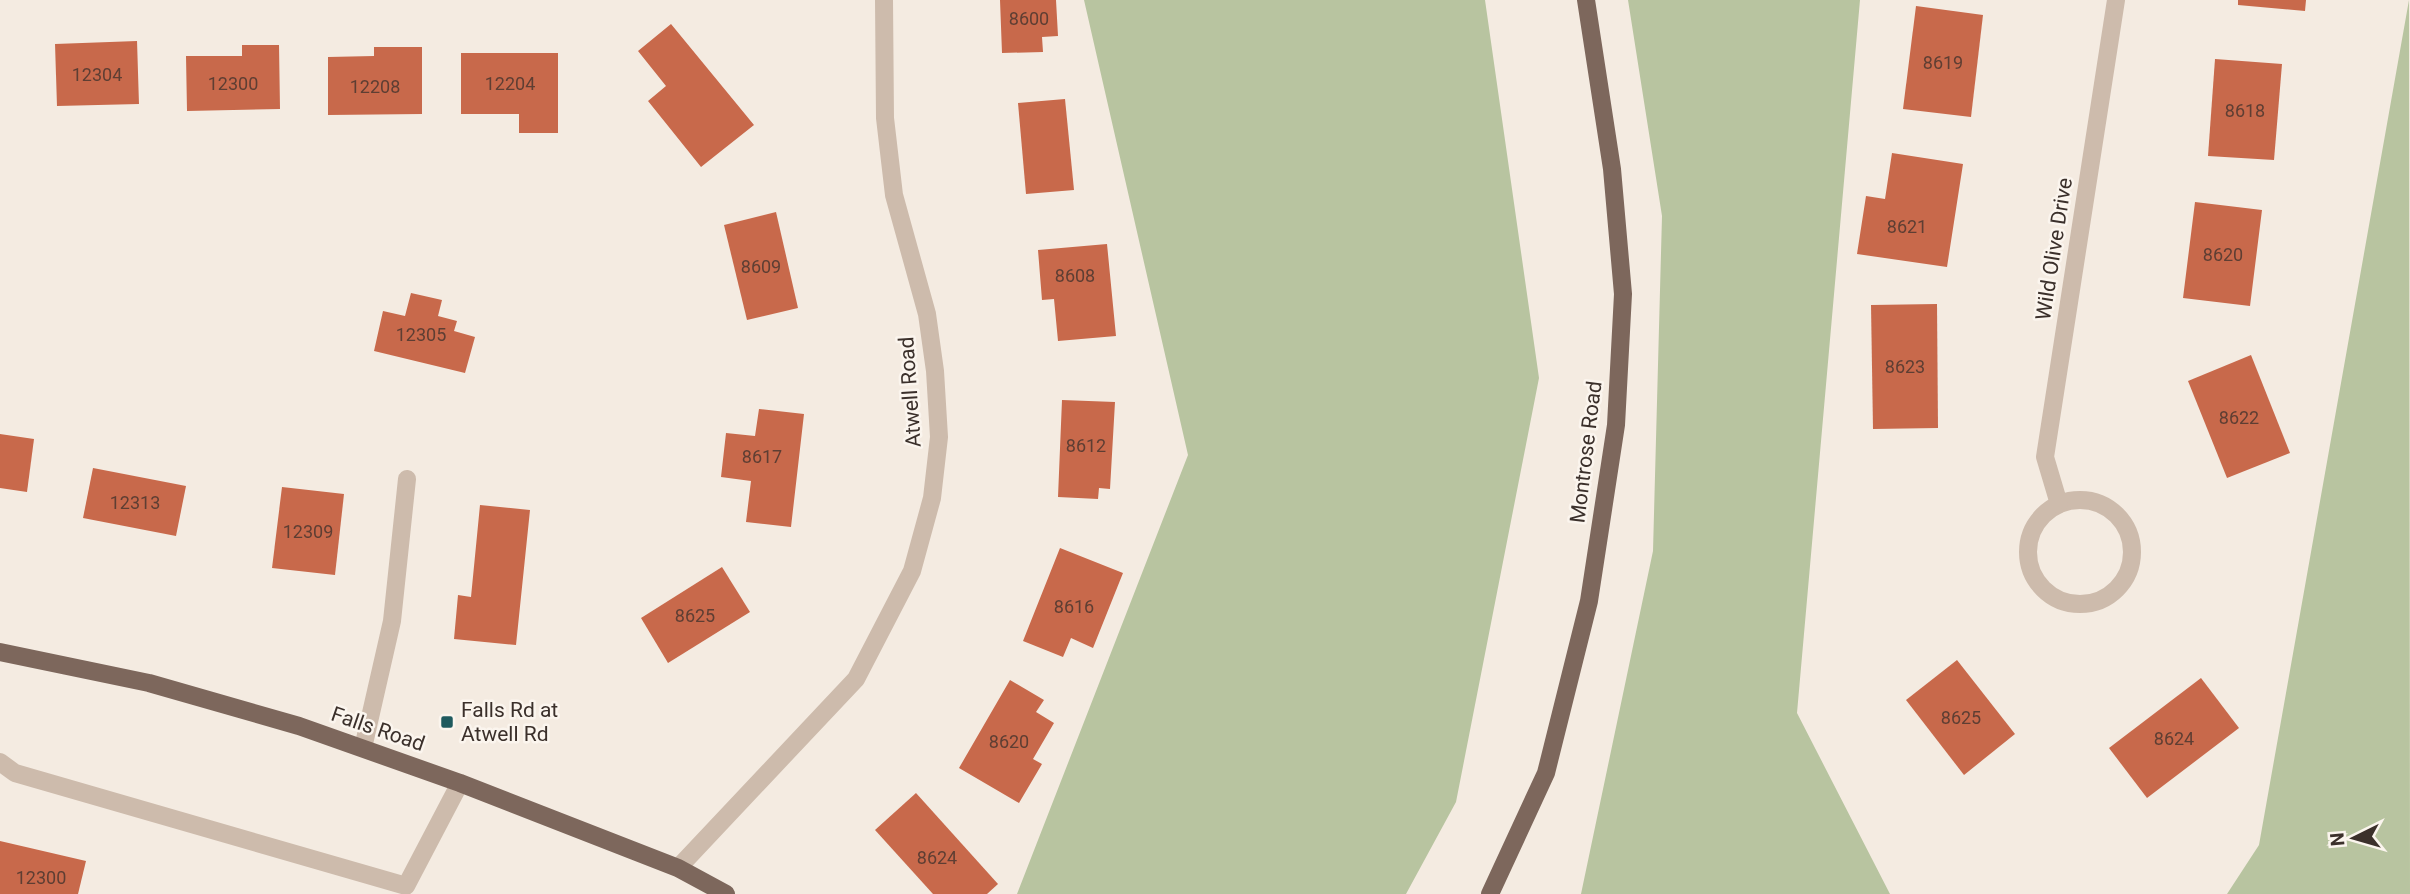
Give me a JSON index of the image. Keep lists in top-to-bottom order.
{
  "streets": {
    "main road": ["Montrose Road", "Falls Road"],
    "street": ["Wild Olive Drive", "Atwell Road"]
  },
  "crossings": [
    ["Atwell Road", "Falls Road"]
  ],
  "places": {
    "transit": ["Falls Rd at Atwell Rd"]
  },
  "house_numbers": [
    "8600",
    "8619",
    "12304",
    "12300",
    "12204",
    "12208",
    "8618",
    "8621",
    "8620",
    "8609",
    "8608",
    "12305",
    "8623",
    "8622",
    "8612",
    "8617",
    "12313",
    "12309",
    "8616",
    "8625",
    "8625",
    "8624",
    "8620",
    "8624",
    "12300"
  ],
  "north": "left"
}
